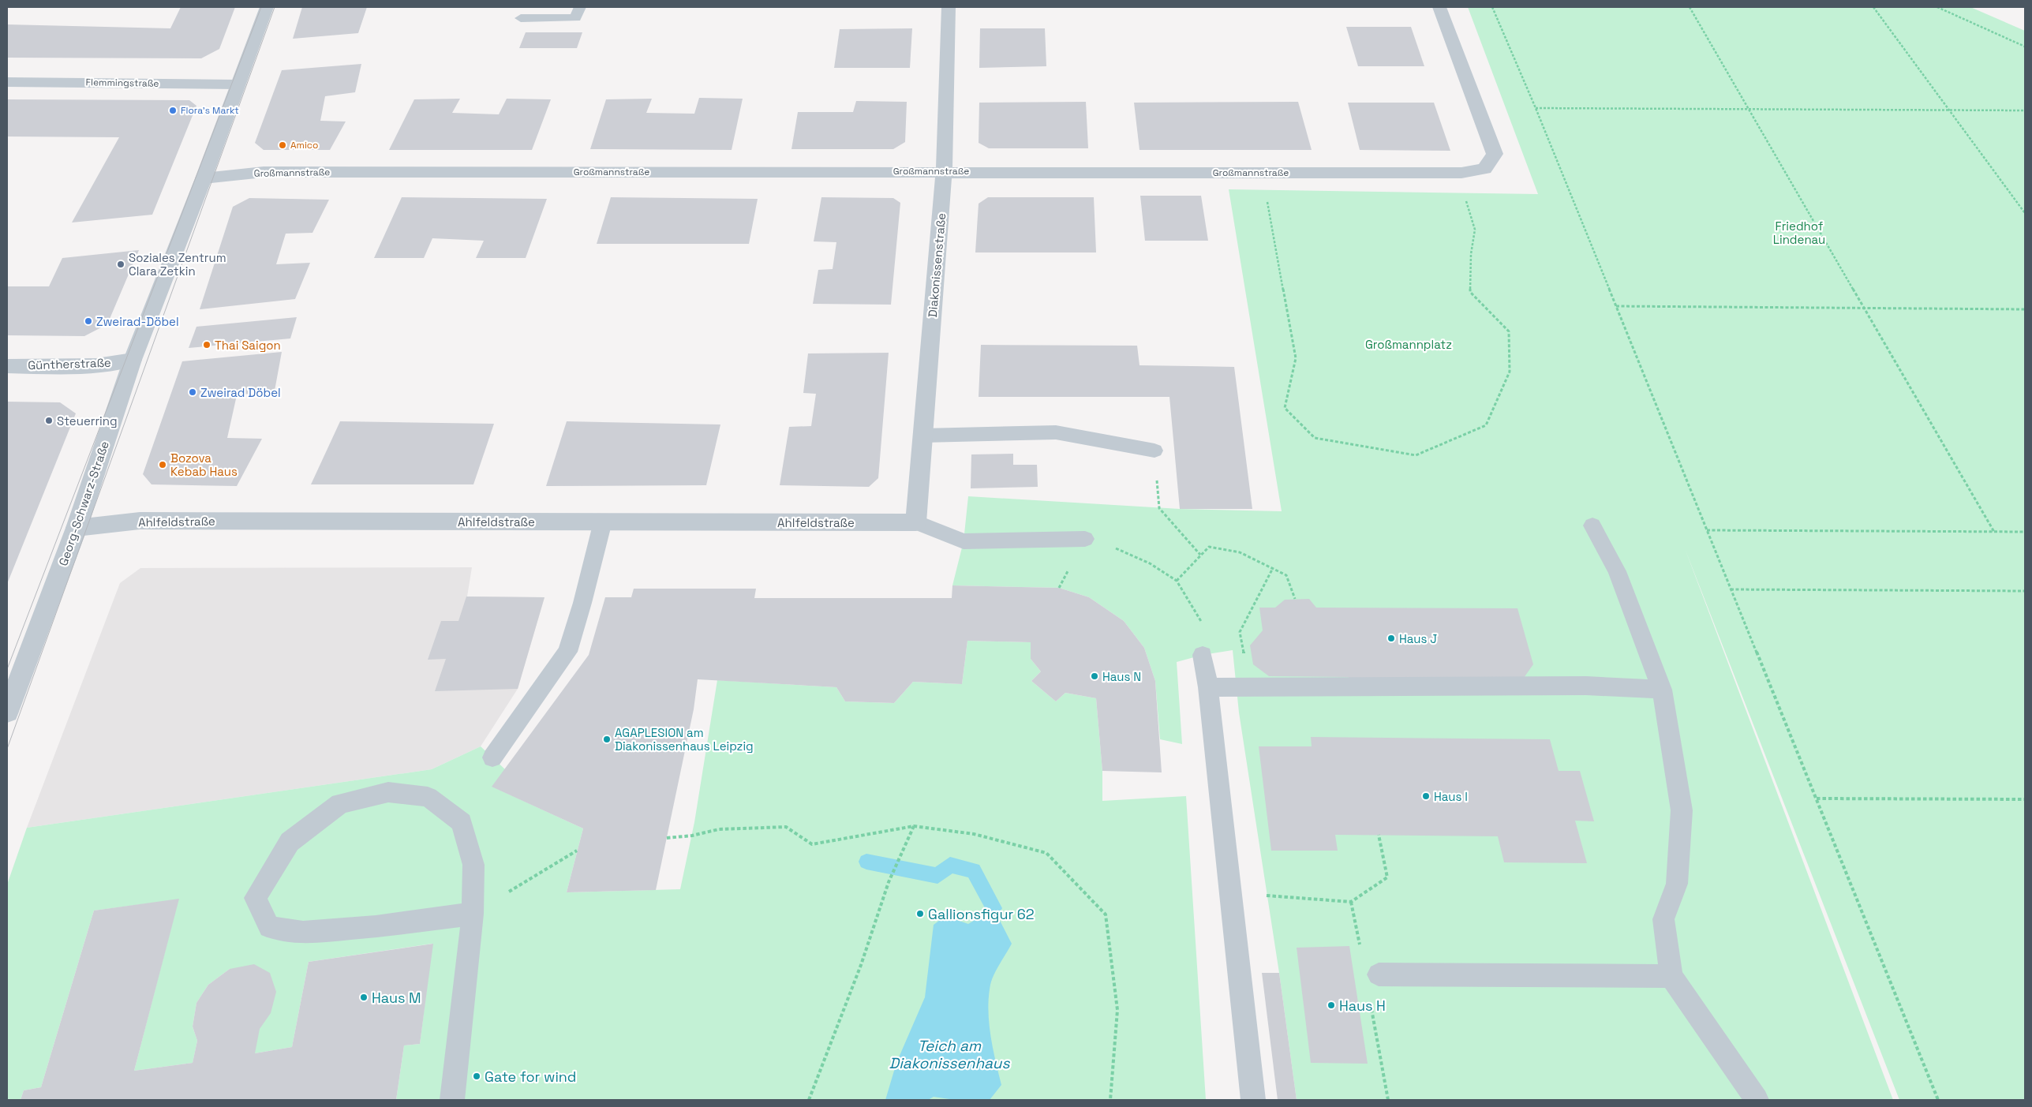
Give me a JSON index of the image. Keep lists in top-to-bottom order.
{
  "streets": {
    "street": [
      "Flemmingstraße",
      "Großmannstraße",
      "Diakonissenstraße",
      "Güntherstraße",
      "Georg-Schwarz-Straße",
      "Ahlfeldstraße"
    ]
  },
  "crossings": [
    ["Flemmingstraße", "Georg-Schwarz-Straße"],
    ["Großmannstraße", "Diakonissenstraße"],
    ["Großmannstraße", "Georg-Schwarz-Straße"],
    ["Diakonissenstraße", "Ahlfeldstraße"],
    ["Güntherstraße", "Georg-Schwarz-Straße"],
    ["Georg-Schwarz-Straße", "Ahlfeldstraße"]
  ],
  "water": ["Teich am Diakonissenhaus"],
  "parks": ["Friedhof Lindenau", "Großmannplatz"],
  "places": [
    "Flora's Markt",
    "Amico",
    "Soziales Zentrum Clara Zetkin",
    "Zweirad-Döbel",
    "Thai Saigon",
    "Zweirad Döbel",
    "Steuerring",
    "Bozova Kebab Haus",
    "Haus J",
    "Haus N",
    "AGAPLESION am Diakonissenhaus Leipzig",
    "Haus I",
    "Gallionsfigur 62",
    "Haus M",
    "Haus H",
    "Gate for wind"
  ]
}
